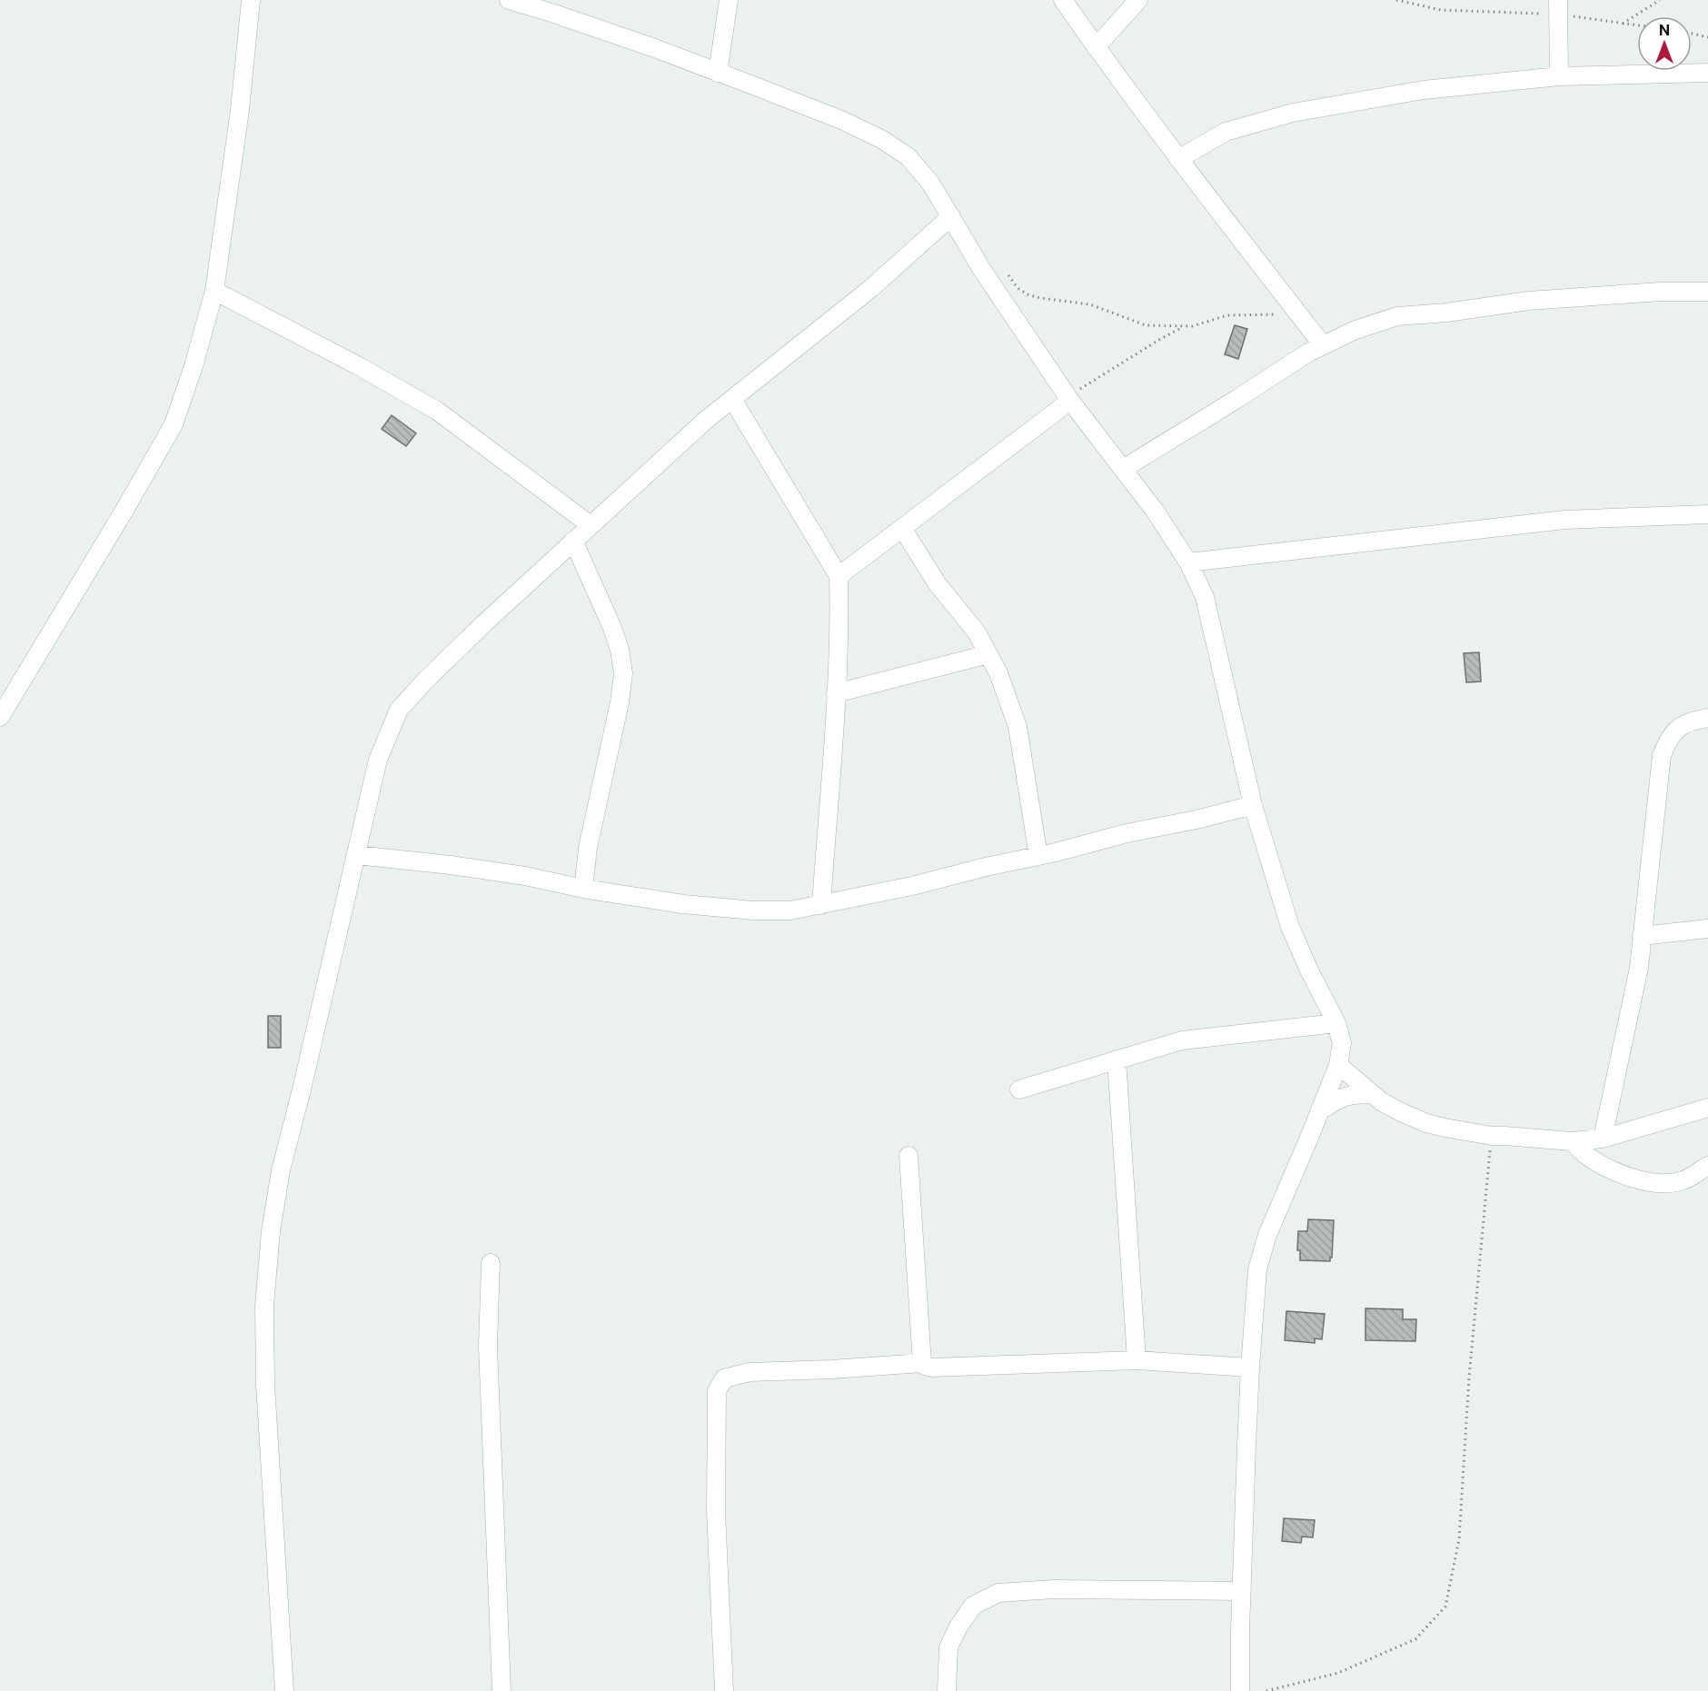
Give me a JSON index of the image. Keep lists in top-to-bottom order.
{
  "north": "top"
}
